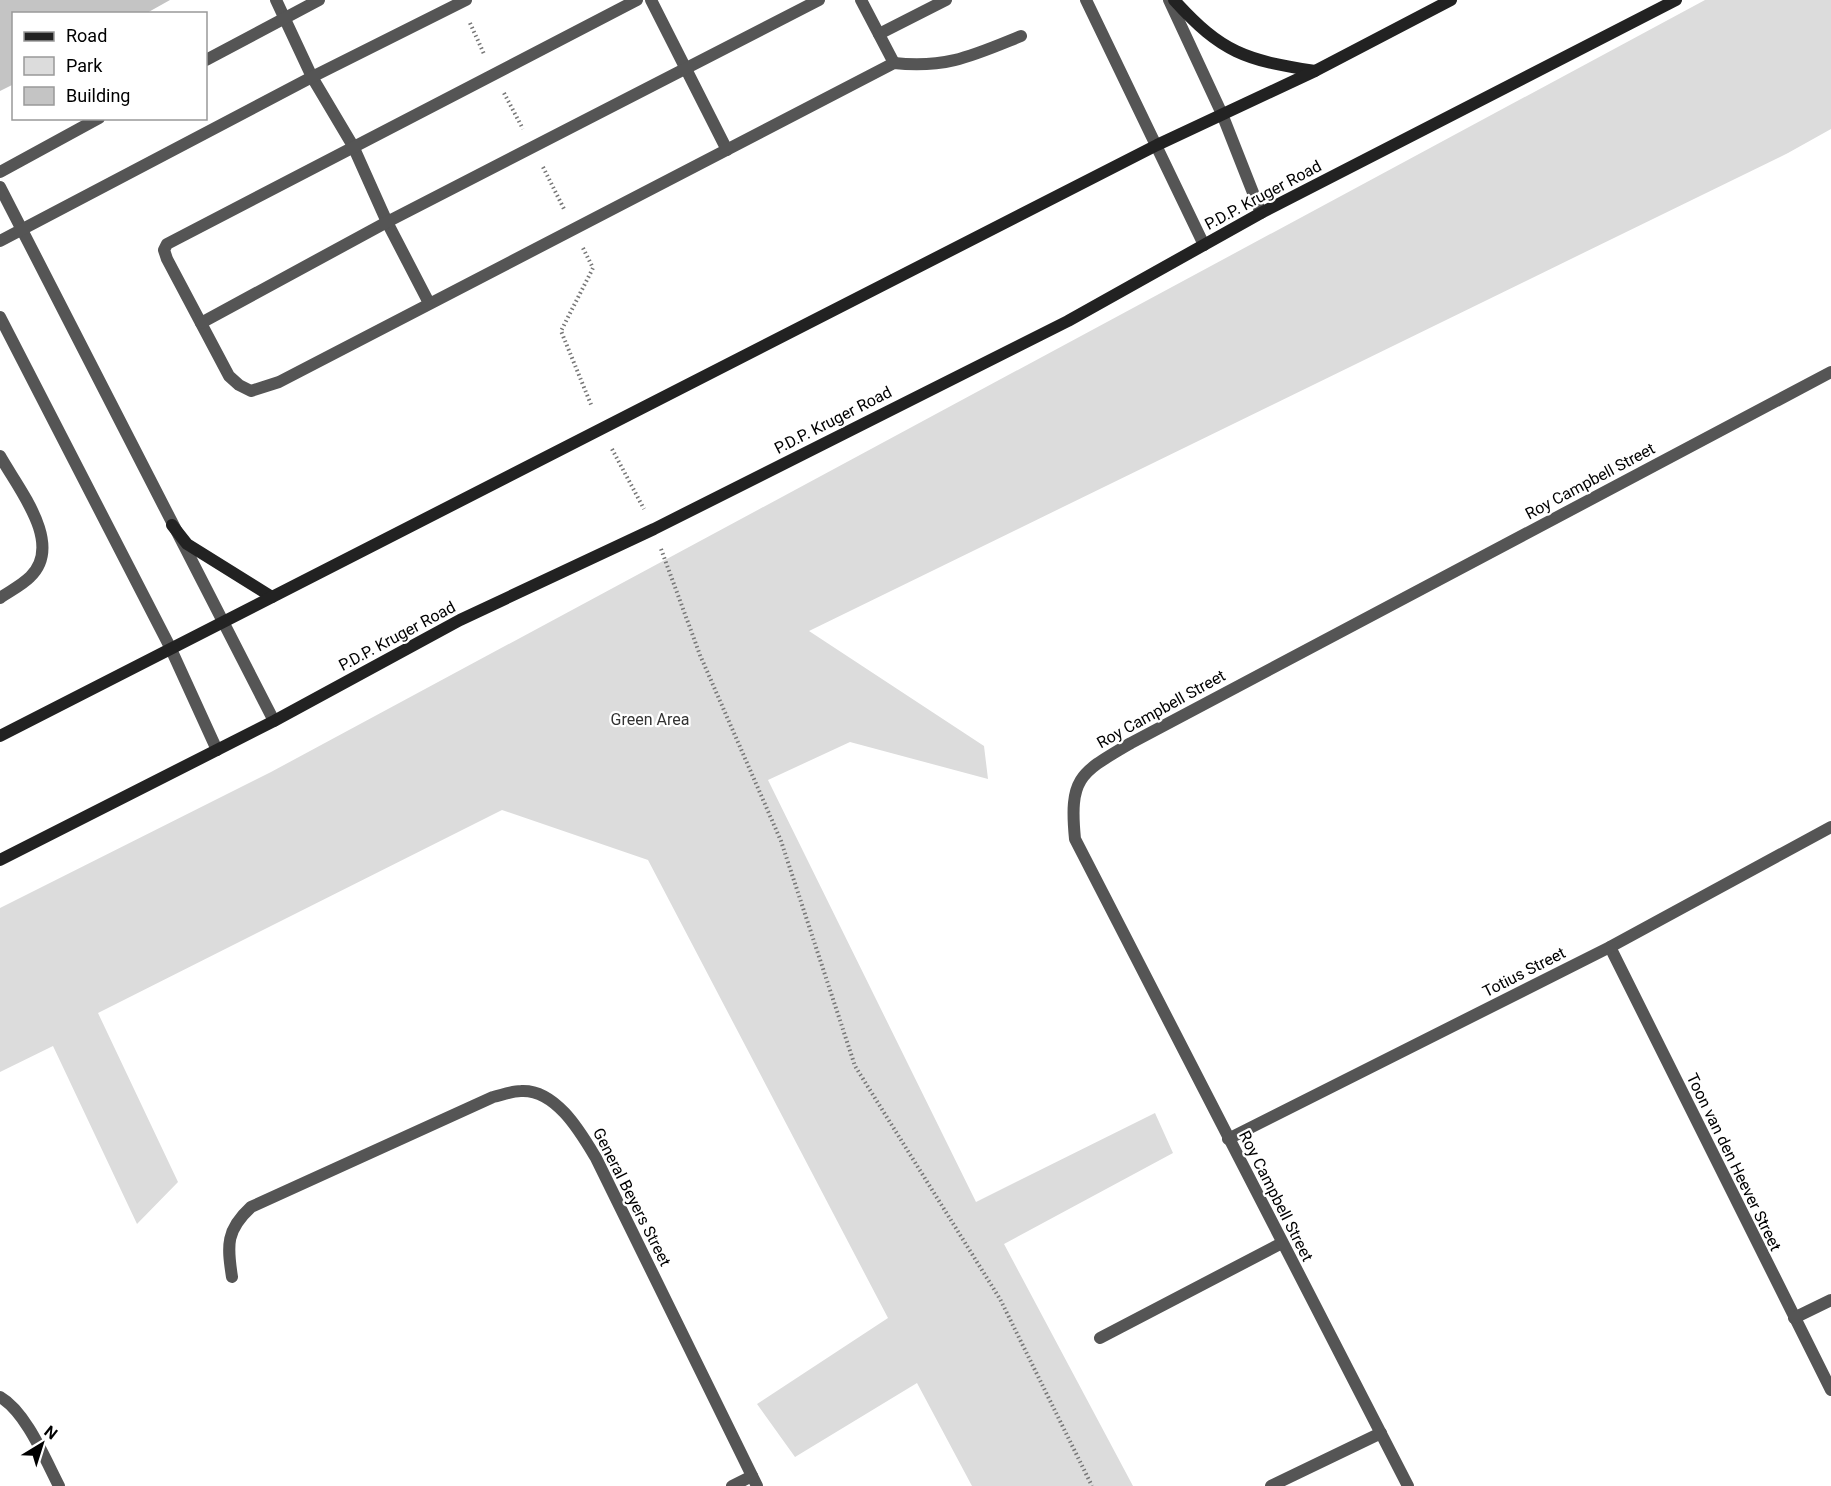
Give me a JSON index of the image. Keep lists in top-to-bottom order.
{
  "streets": {
    "street": [
      "P.D.P. Kruger Road",
      "Roy Campbell Street",
      "Totius Street",
      "Toon van den Heever Street",
      "General Beyers Street"
    ]
  },
  "crossings": [
    ["Roy Campbell Street", "Totius Street"],
    ["Totius Street", "Toon van den Heever Street"]
  ],
  "parks": ["Green Area"],
  "legend": ["Road", "Park", "Building"],
  "north": "top right"
}
